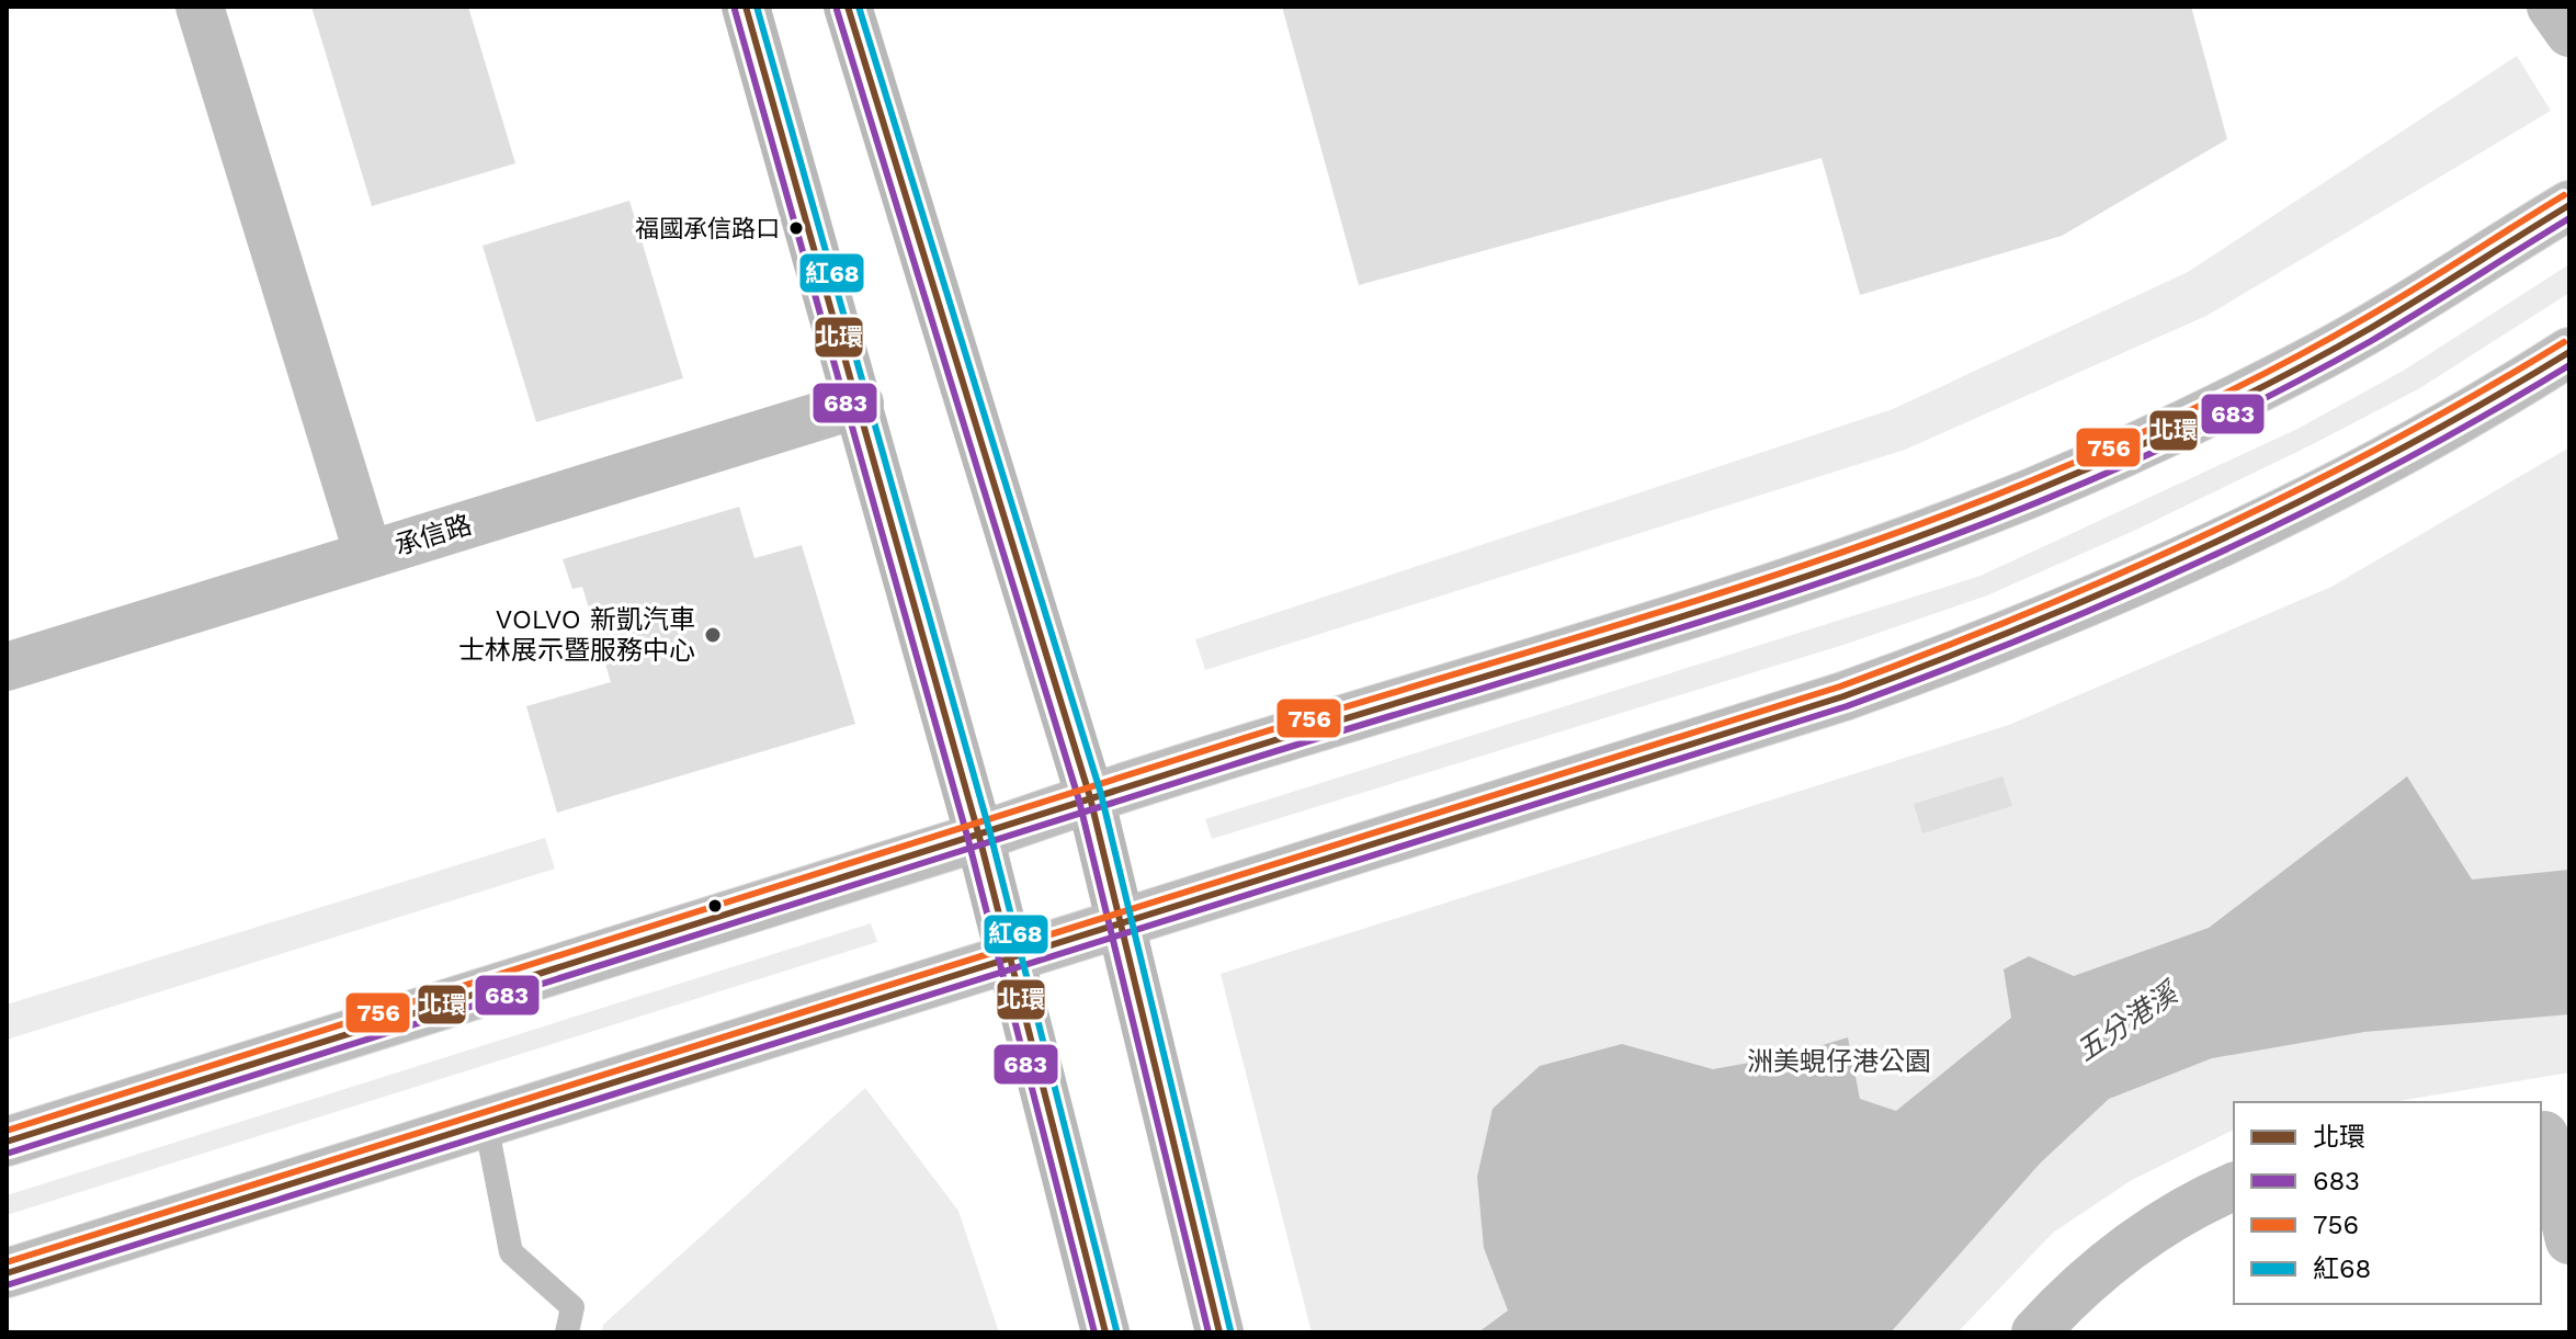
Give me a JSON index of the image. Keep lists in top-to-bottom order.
{
  "streets": {
    "main road": ["承信路"]
  },
  "water": ["五分港溪"],
  "parks": ["洲美蜆仔港公園"],
  "places": ["福國承信路口", "VOLVO 新凱汽車 士林展示暨服務中心"],
  "lines": [
    "transit line 北環",
    "transit line 紅68",
    "transit line 683",
    "transit line 756"
  ],
  "legend": [
    "北環",
    "683",
    "756",
    "紅68"
  ]
}
